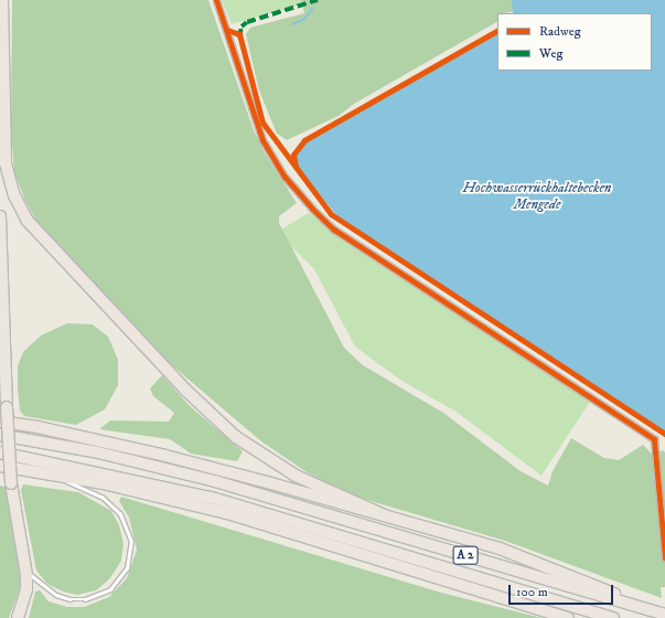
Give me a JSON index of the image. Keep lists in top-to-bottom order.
{
  "streets": {
    "highway": ["A 2"]
  },
  "water": ["Hochwasserrückhaltebecken Mengede"],
  "legend": ["Radweg", "Weg"],
  "scale_bar": "100 m"
}
